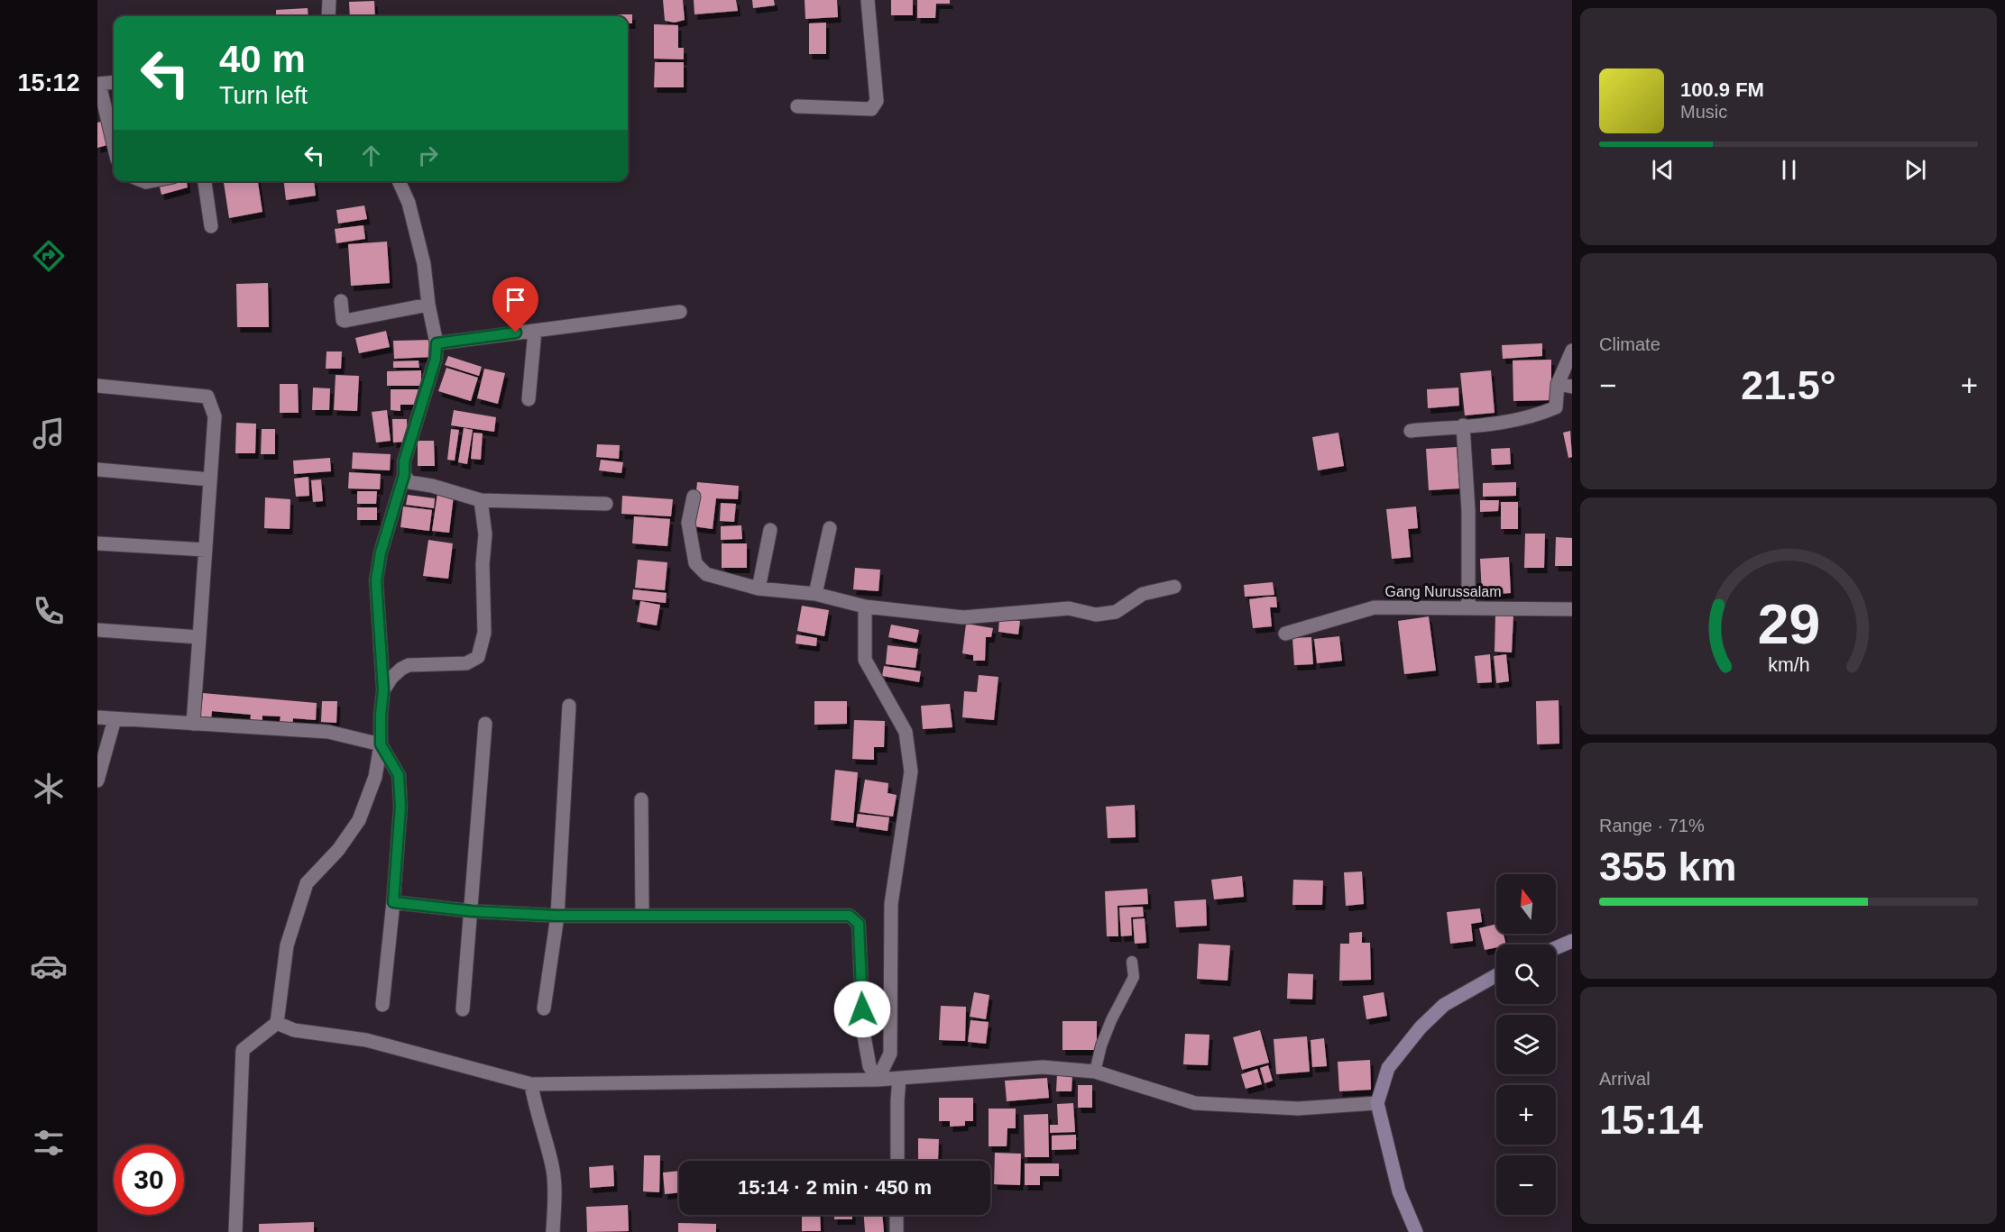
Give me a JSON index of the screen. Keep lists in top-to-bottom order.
{
  "streets": {
    "street": ["Gang Nurussalam"]
  },
  "north": "top",
  "page": {
    "tabs": "15:12",
    "turn": ["40 m", "Turn left"],
    "song": ["100.9 FM", "Music"],
    "tile": [
      "Climate",
      ["Range · 71%", "355 km"],
      ["Arrival", "15:14"]
    ],
    "heat": ["−", "21.5°", "+"],
    "map_buttons": ["+", "−"],
    "limit": "30",
    "trip": "15:14 · 2 min · 450 m",
    "gauge": ["29", "km/h"]
  }
}
